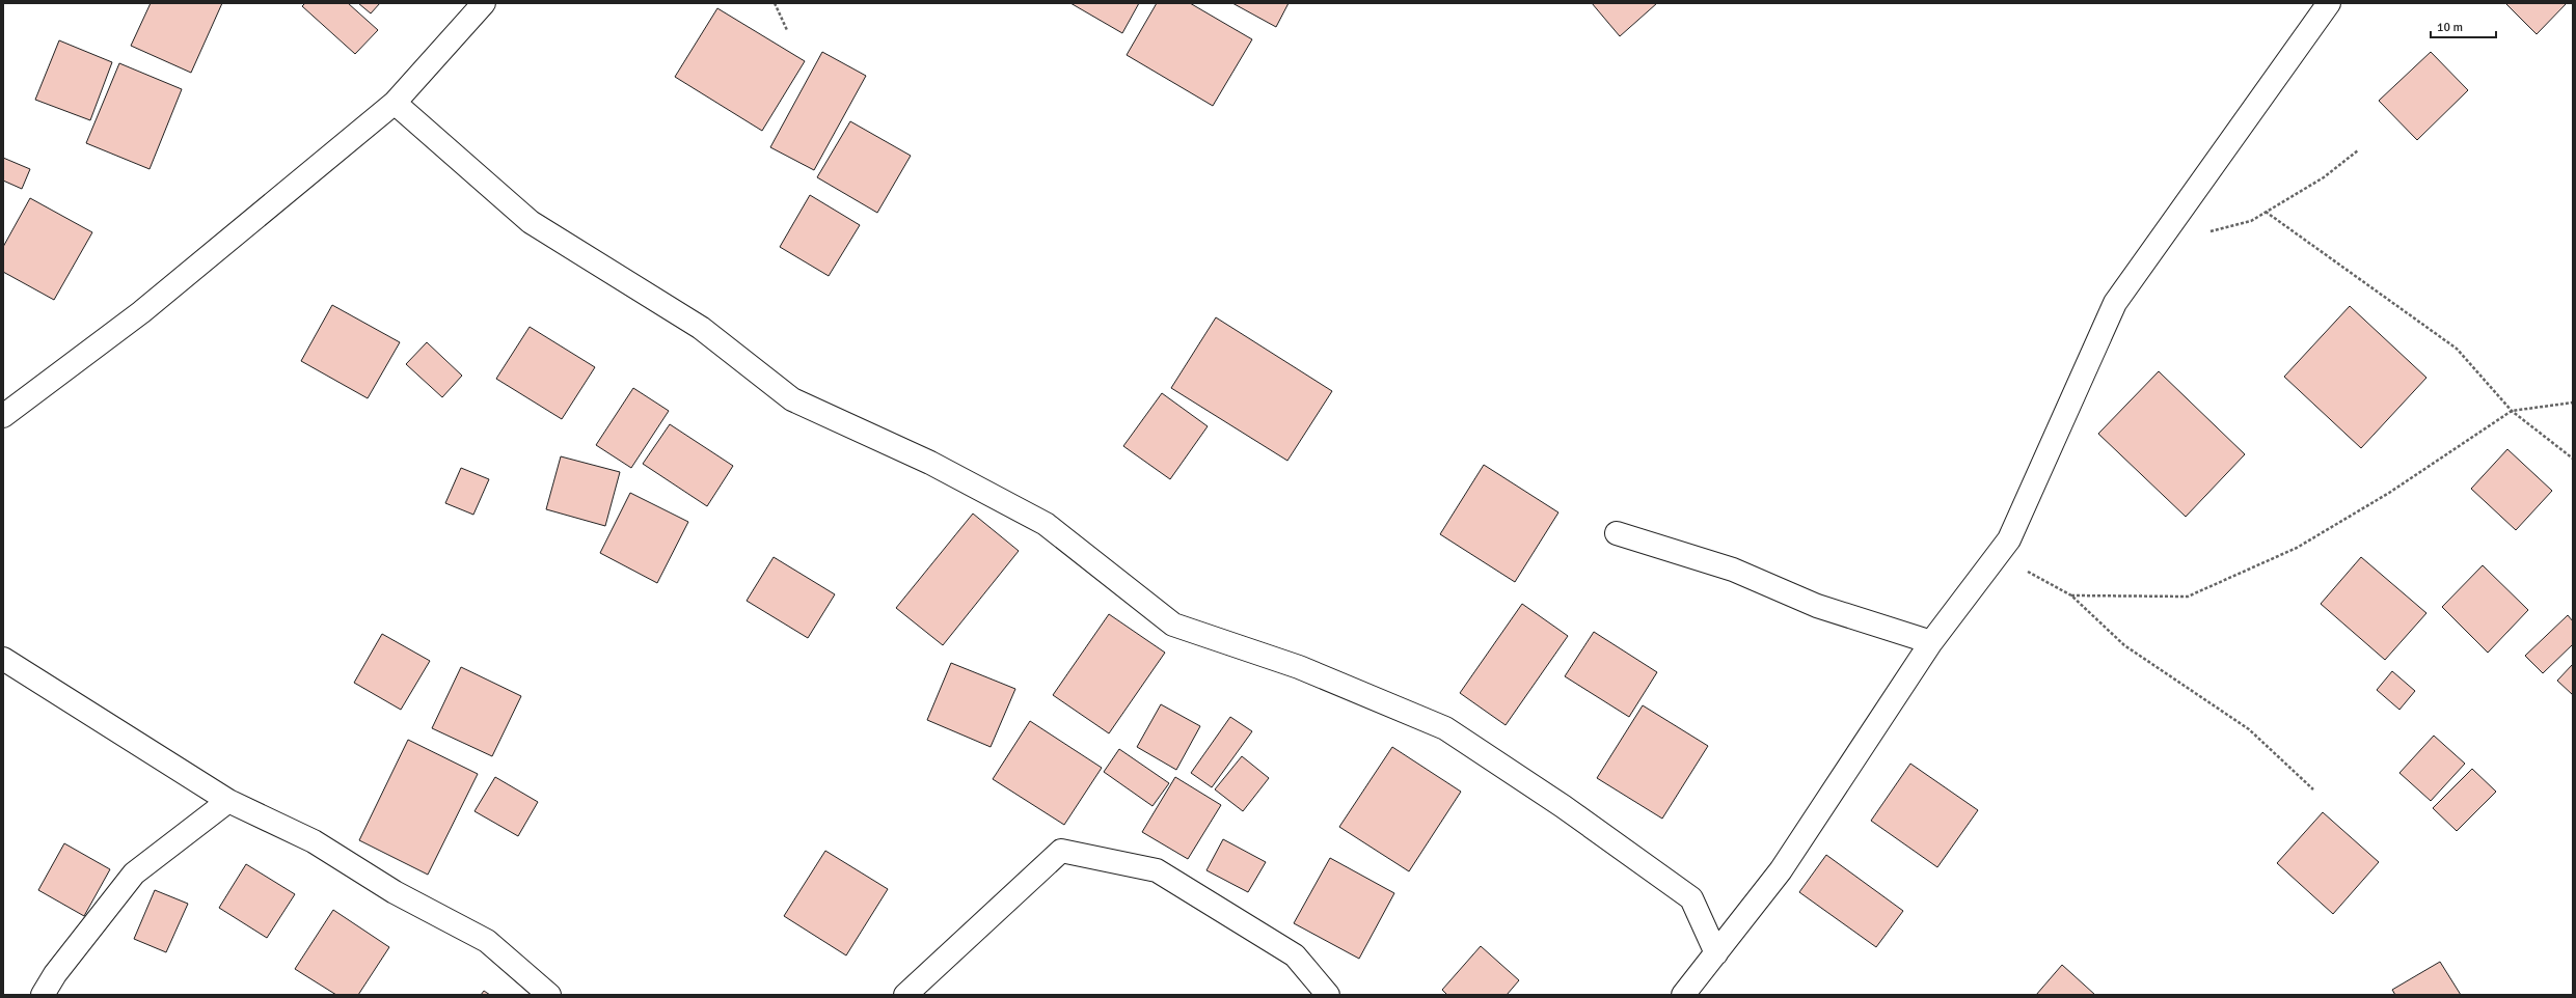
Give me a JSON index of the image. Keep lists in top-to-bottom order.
{
  "scale_bar": "10 m"
}
